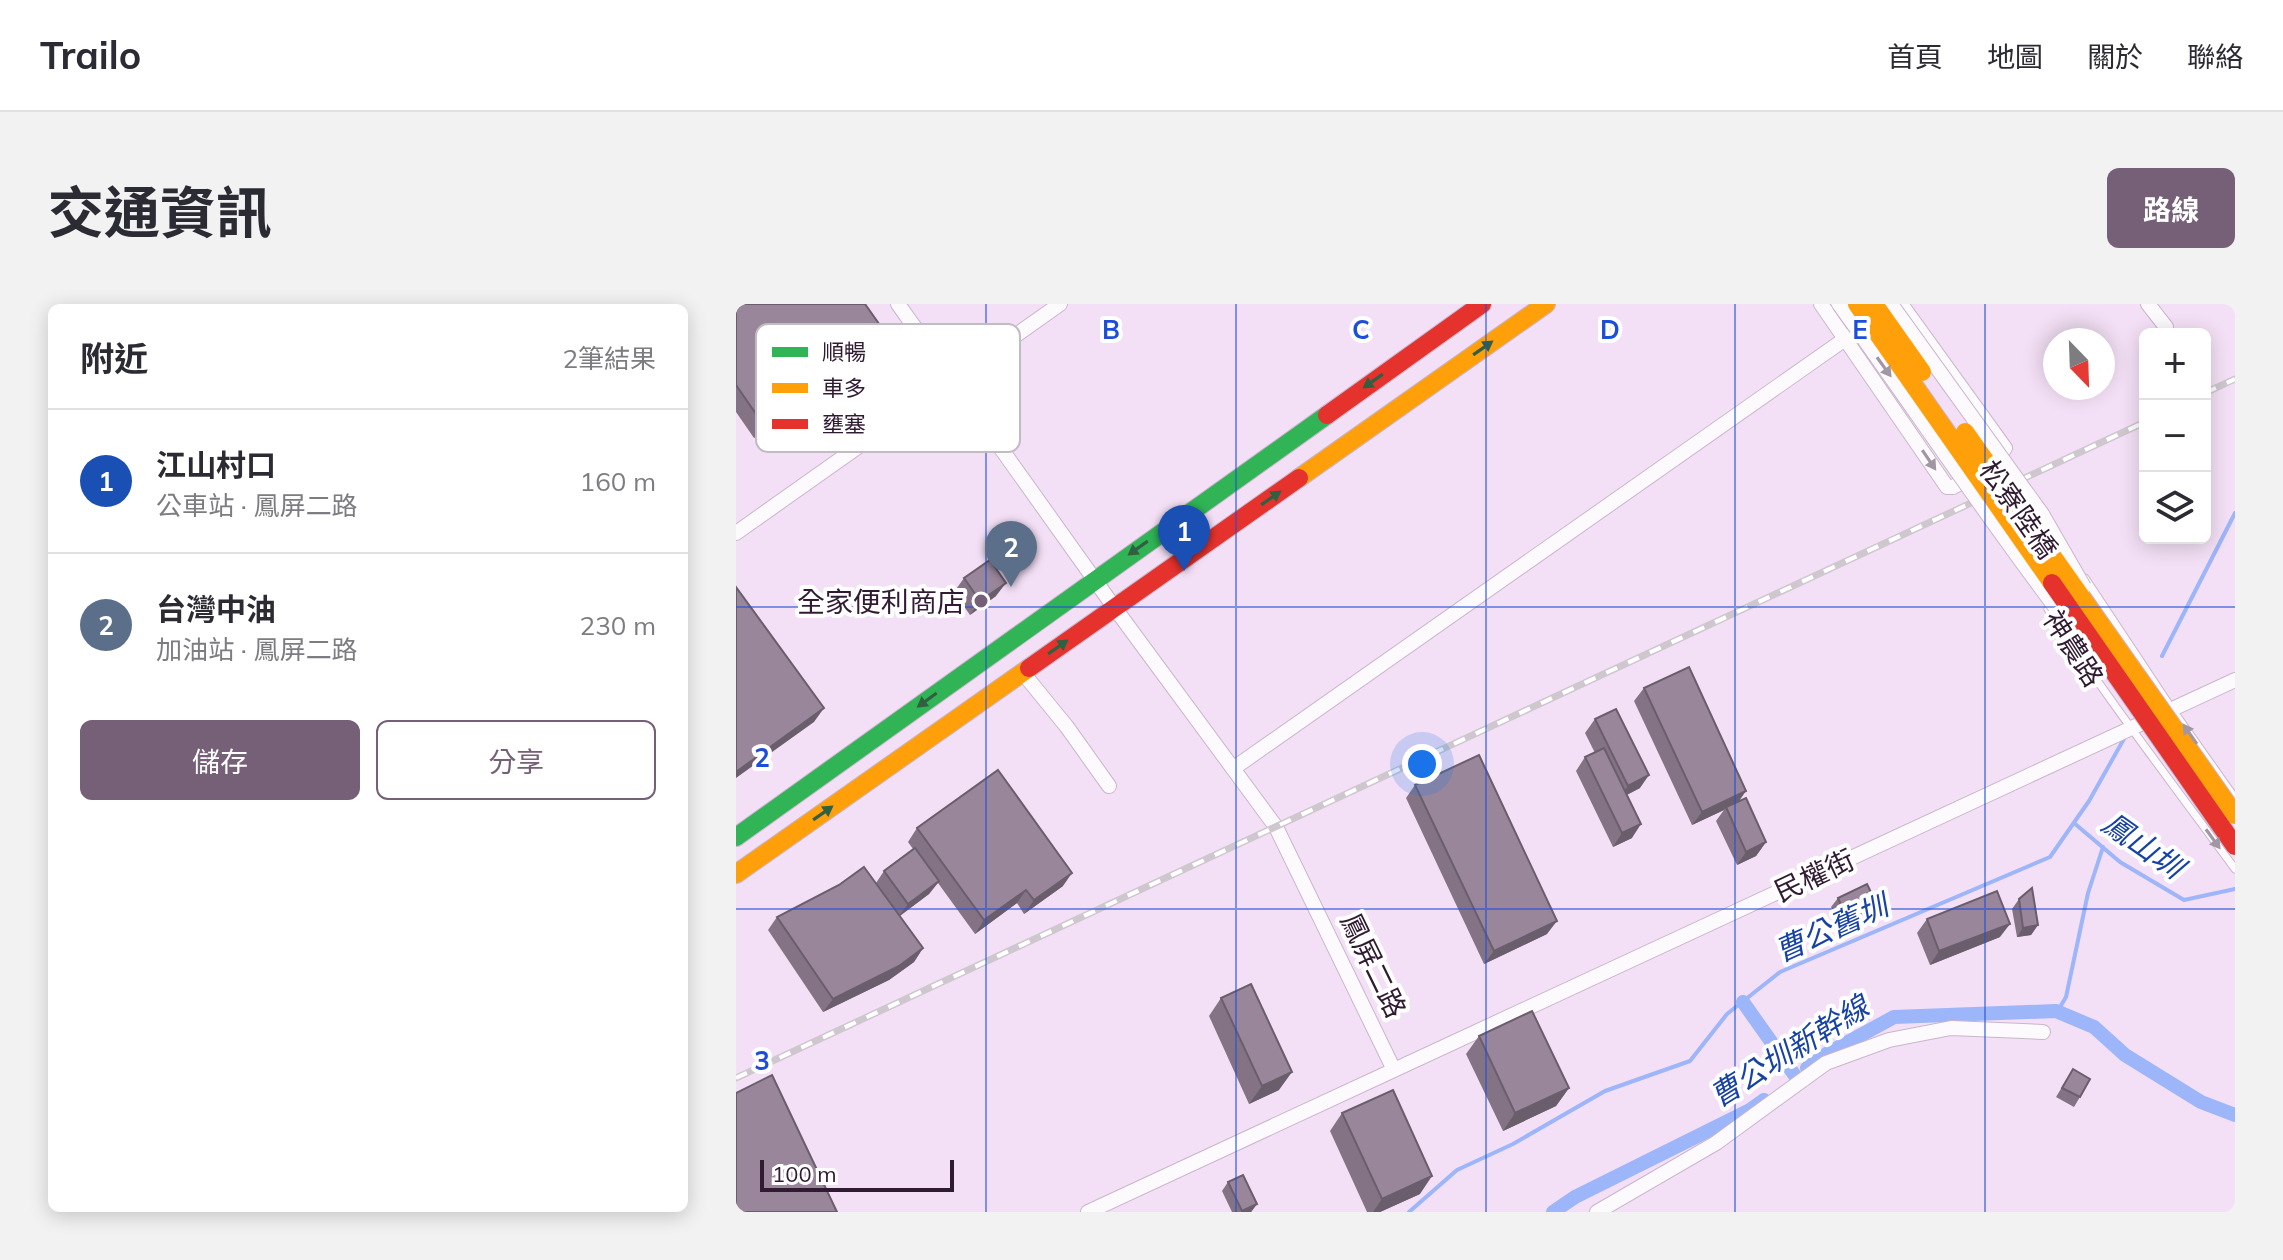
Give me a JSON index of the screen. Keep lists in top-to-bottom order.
{
  "streets": {
    "main road": ["松寮陸橋"],
    "street": ["民權街", "鳳屏二路"],
    "lane": ["神農路"]
  },
  "crossings": [
    ["神農路", "民權街"],
    ["民權街", "鳳屏二路"]
  ],
  "water": ["鳳山圳", "曹公舊圳", "曹公圳新幹線"],
  "places": ["全家便利商店"],
  "legend": ["順暢", "車多", "壅塞"],
  "scale_bar": "100 m",
  "north": "bottom right",
  "page": {
    "header": "Trailo",
    "nav": [
      "首頁",
      "地圖",
      "關於",
      "聯絡"
    ],
    "title": "交通資訊",
    "buttons": [
      "路線",
      ["儲存", "分享"]
    ],
    "heading": ["附近", "2筆結果"],
    "map_buttons": ["+", "−"],
    "list": [
      {
        "mark": "1",
        "name": "江山村口",
        "note": "公車站 · 鳳屏二路",
        "value": "160 m"
      },
      {
        "mark": "2",
        "name": "台灣中油",
        "note": "加油站 · 鳳屏二路",
        "value": "230 m"
      }
    ],
    "pins": ["1", "2"],
    "scale": "100 m"
  },
  "grid": {
    "columns": [
      "B",
      "C",
      "D",
      "E"
    ],
    "rows": ["2", "3"]
  }
}
